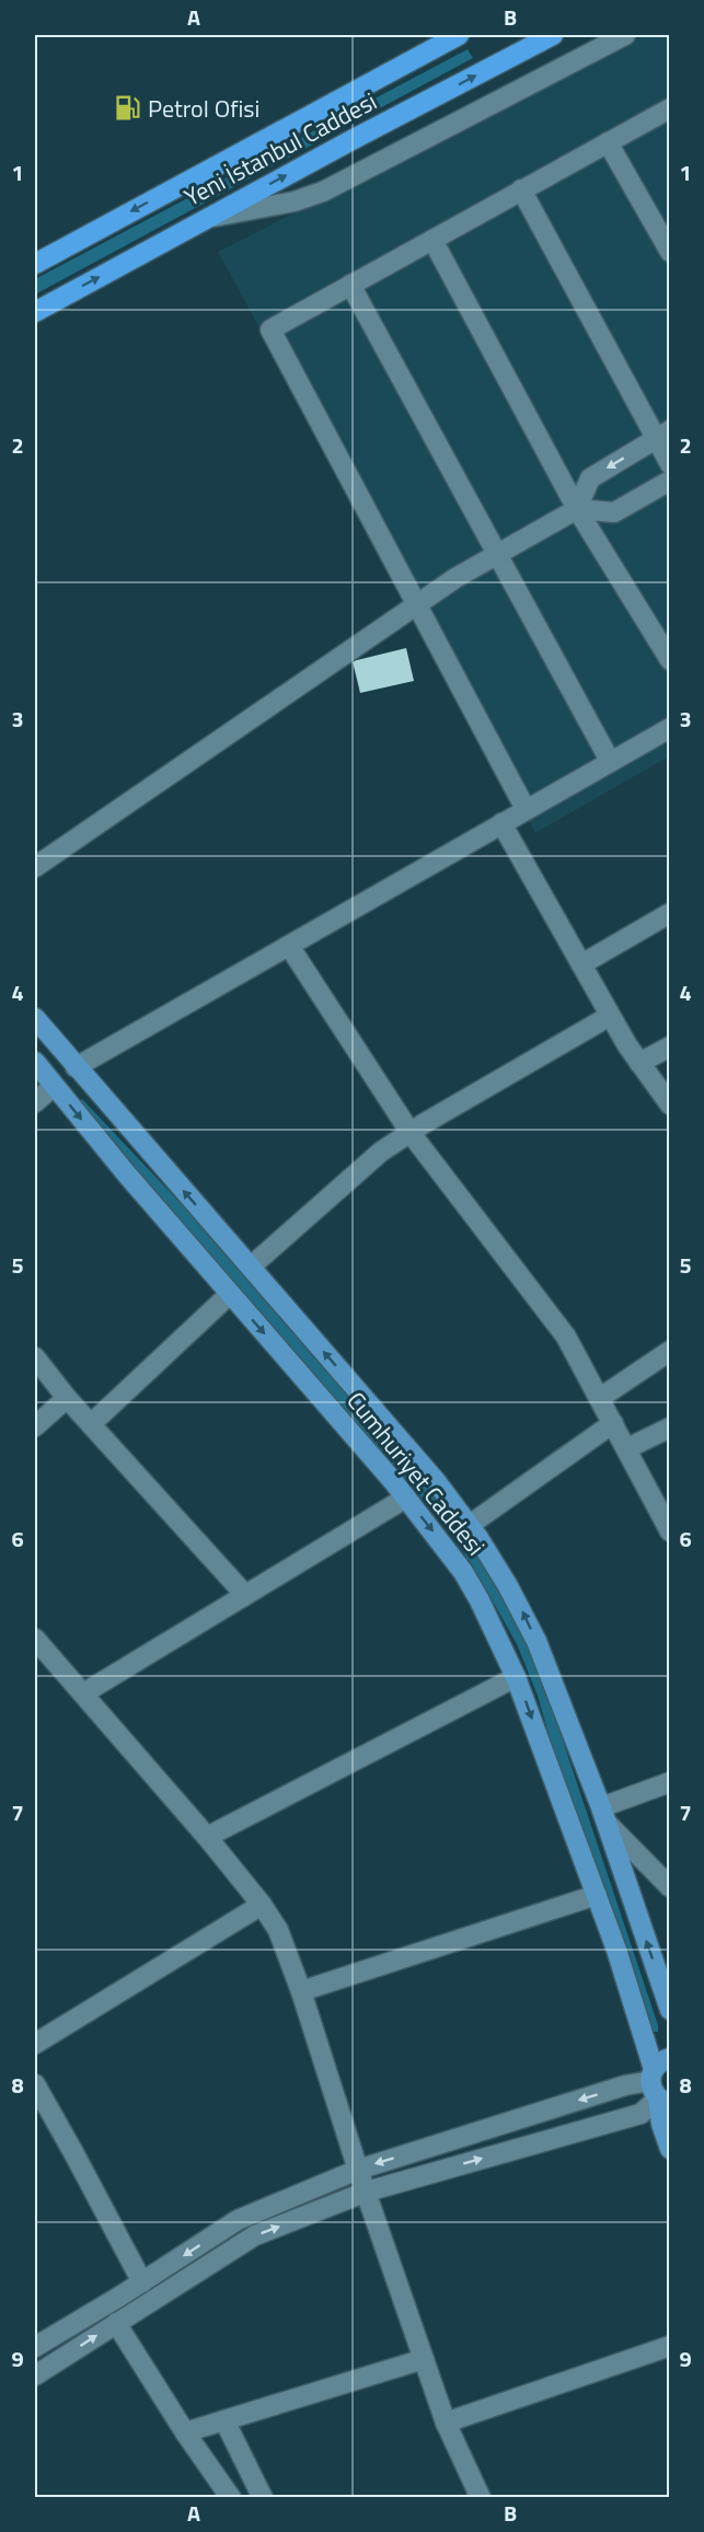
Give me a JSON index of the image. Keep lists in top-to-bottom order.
{
  "streets": {
    "highway": ["Yeni İstanbul Caddesi"],
    "main road": ["Cumhuriyet Caddesi"]
  },
  "places": {
    "fuel station": ["Petrol Ofisi"]
  },
  "grid": {
    "columns": ["A", "B"],
    "rows": [
      "1",
      "2",
      "3",
      "4",
      "5",
      "6",
      "7",
      "8",
      "9"
    ]
  }
}
